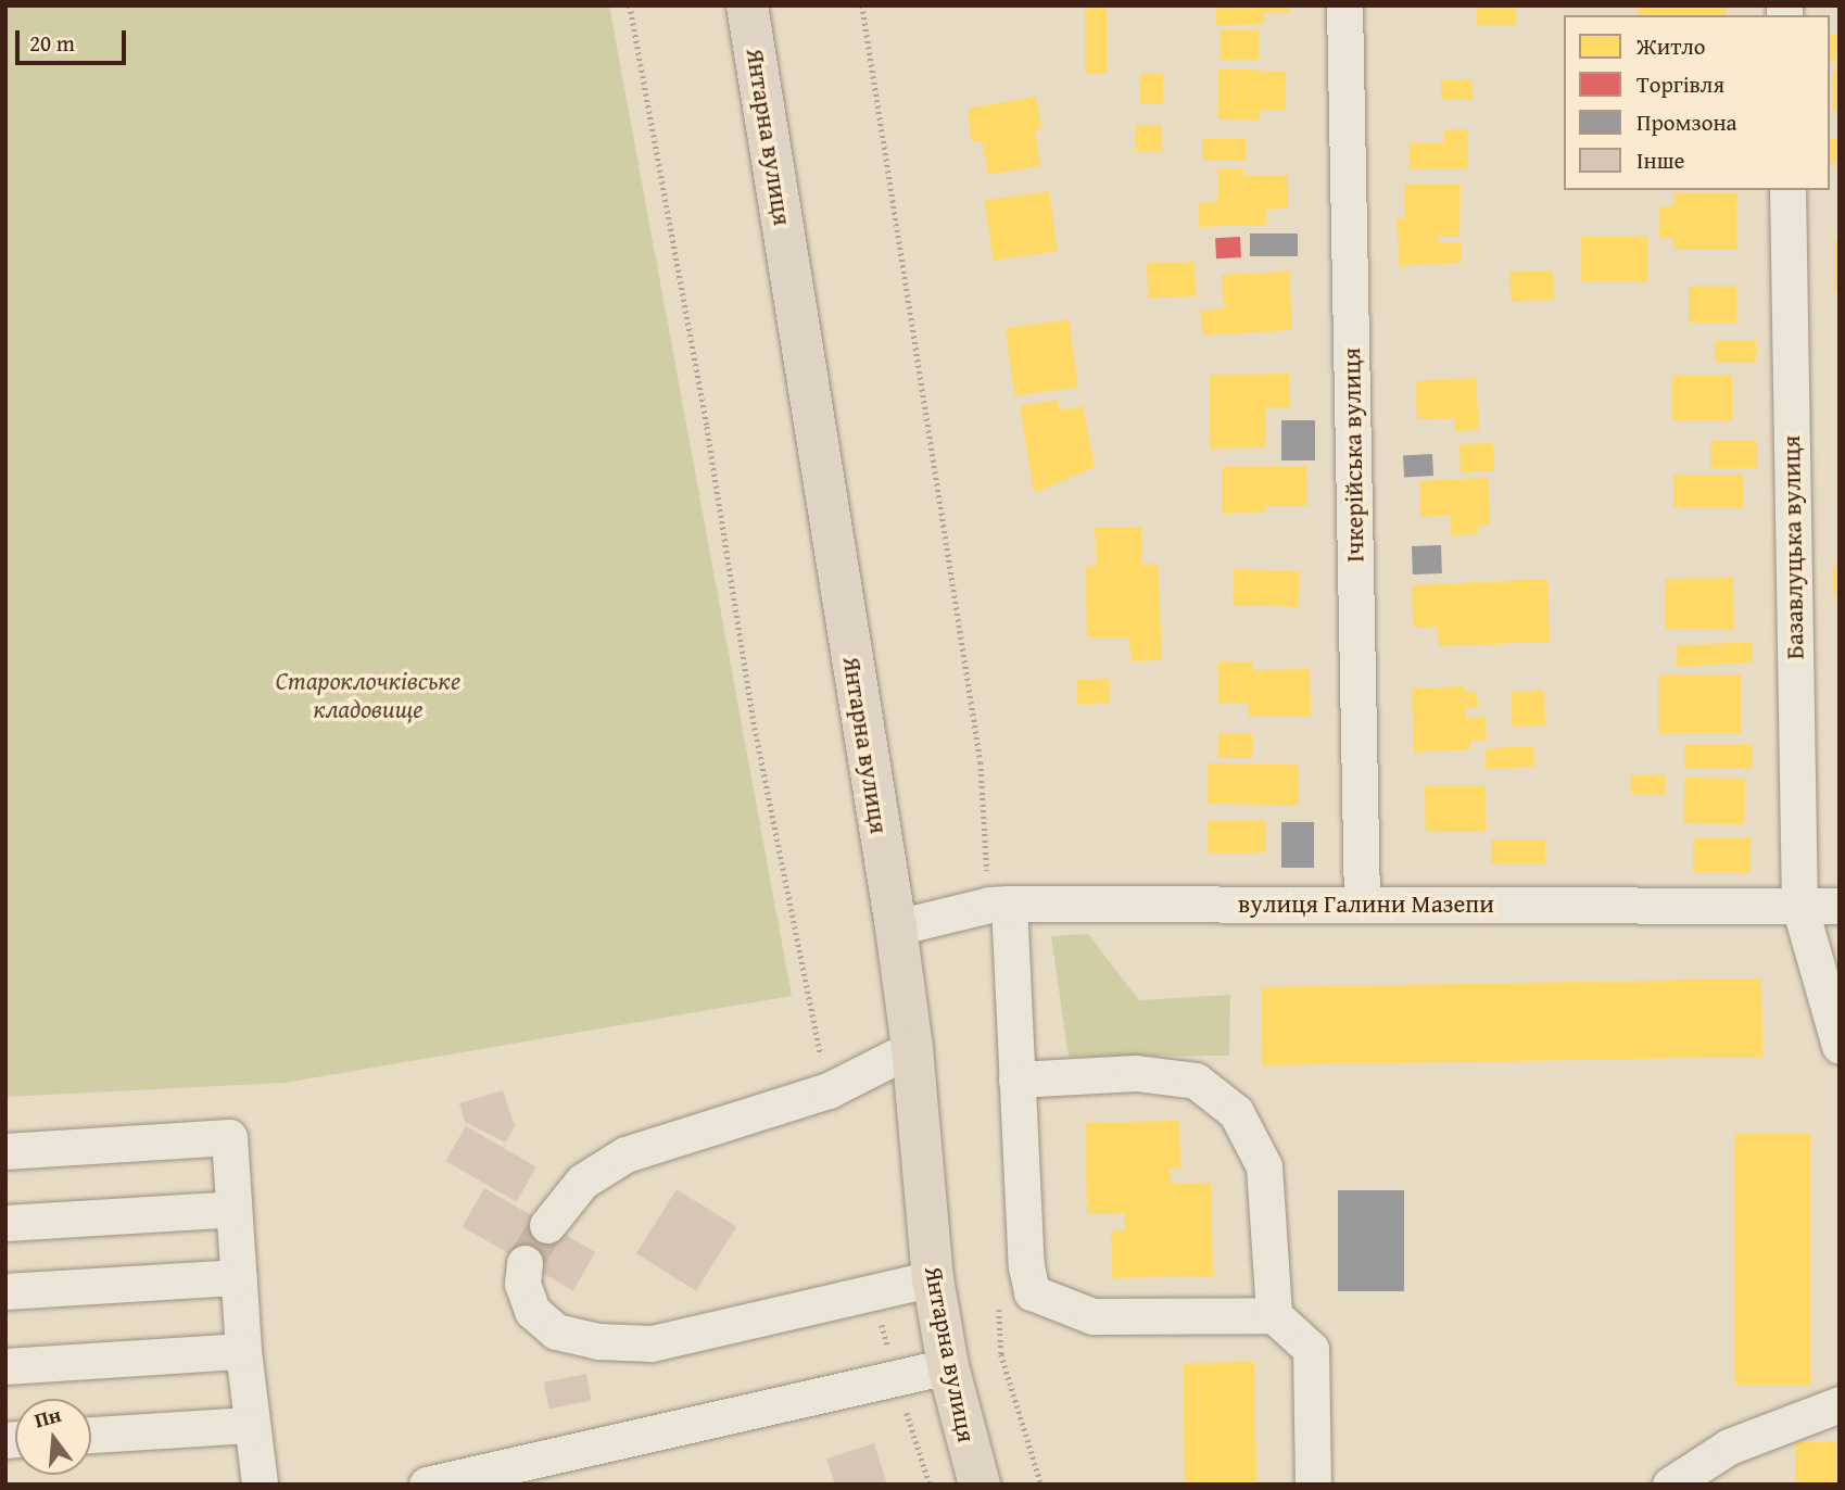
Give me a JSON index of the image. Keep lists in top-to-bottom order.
{
  "streets": {
    "main road": ["Янтарна вулиця"],
    "street": ["Ічкерійська вулиця", "Базавлуцька вулиця", "вулиця Галини Мазепи"]
  },
  "crossings": [
    ["Янтарна вулиця", "вулиця Галини Мазепи"],
    ["Ічкерійська вулиця", "вулиця Галини Мазепи"],
    ["Базавлуцька вулиця", "вулиця Галини Мазепи"]
  ],
  "parks": ["Староклочківське кладовище"],
  "legend": [
    "Житло",
    "Торгівля",
    "Промзона",
    "Інше"
  ],
  "scale_bar": "20 m",
  "north": "top"
}
